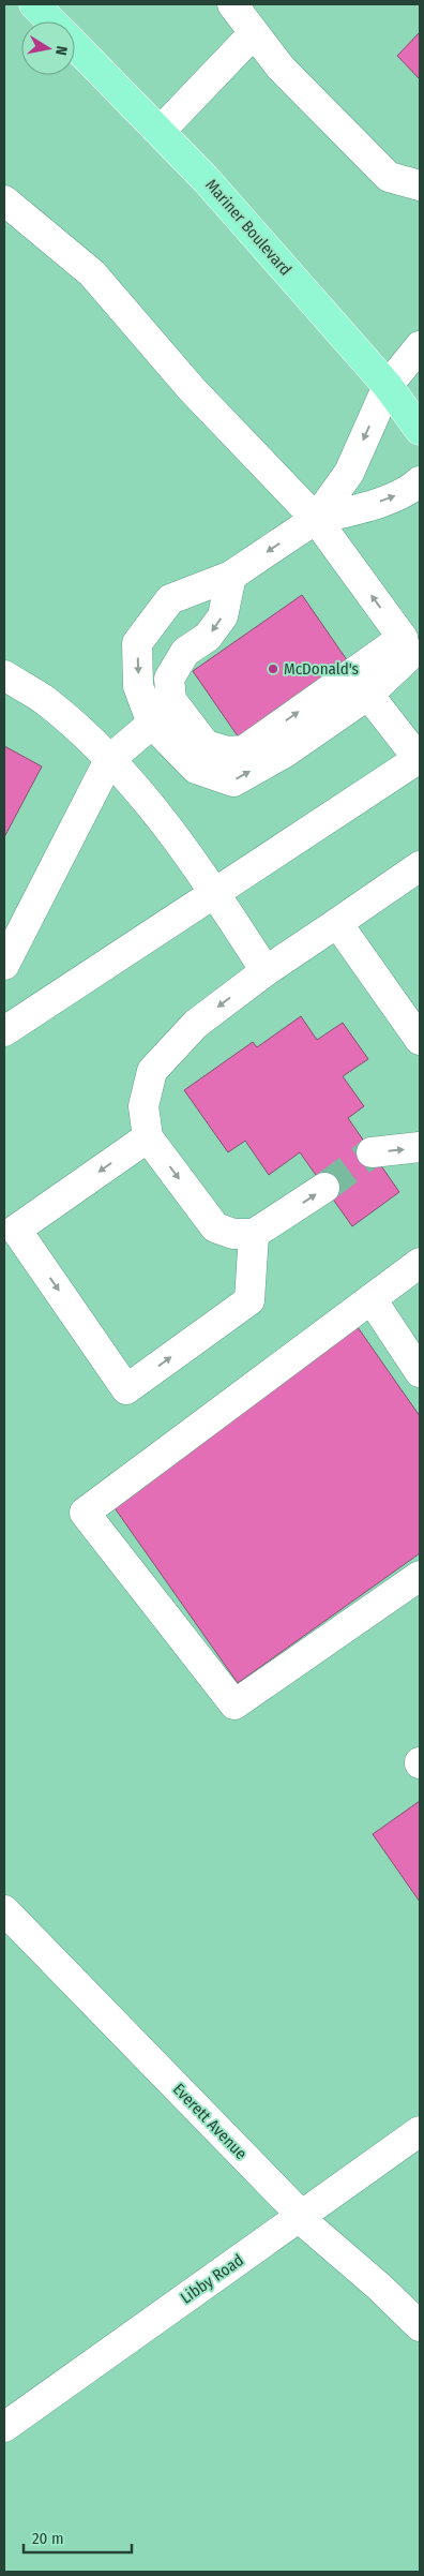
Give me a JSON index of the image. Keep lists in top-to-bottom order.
{
  "streets": {
    "main road": ["Mariner Boulevard"],
    "street": ["Everett Avenue", "Libby Road"]
  },
  "crossings": [
    ["Everett Avenue", "Libby Road"]
  ],
  "places": ["McDonald's"],
  "scale_bar": "20 m",
  "north": "right"
}
